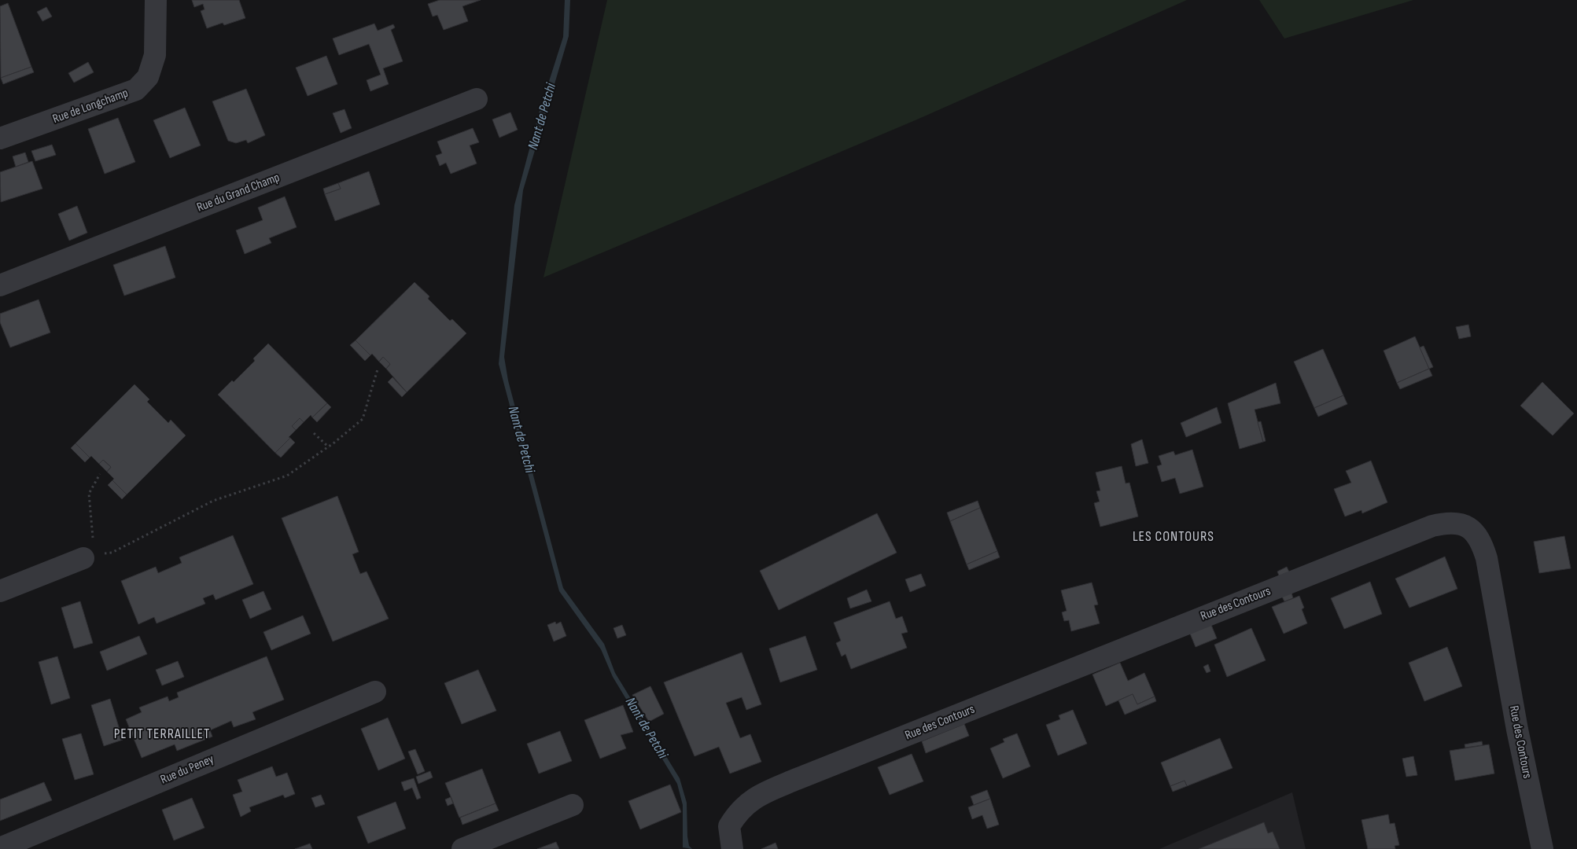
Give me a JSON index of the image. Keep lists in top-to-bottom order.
{
  "streets": {
    "street": [
      "Rue de Longchamp",
      "Rue du Grand Champ",
      "Rue des Contours",
      "Rue du Peney"
    ]
  },
  "districts": ["LES CONTOURS", "PETIT TERRAILLET"],
  "water": ["Nant de Petchi"]
}
